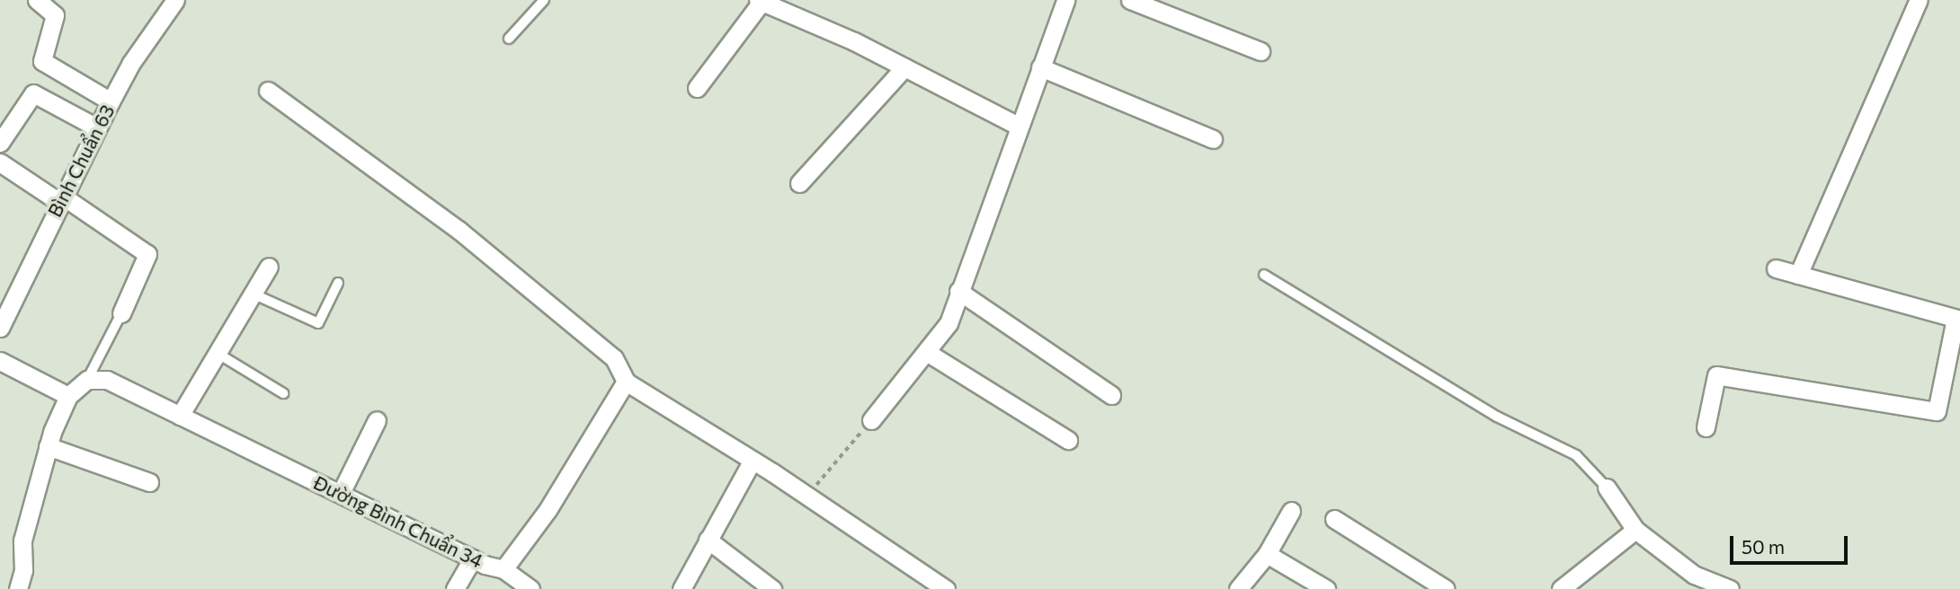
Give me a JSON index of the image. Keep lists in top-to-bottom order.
{
  "streets": {
    "street": ["Bình Chuẩn 63", "Đường Bình Chuẩn 34"]
  },
  "scale_bar": "50 m"
}
